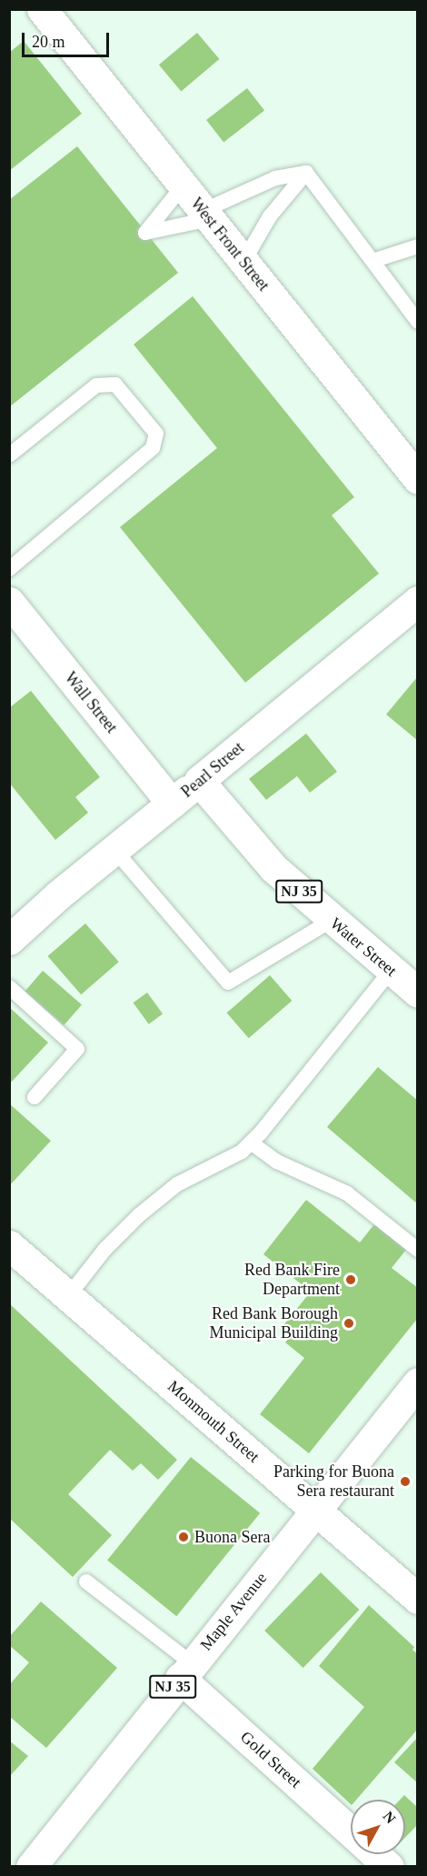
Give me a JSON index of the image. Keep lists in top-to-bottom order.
{
  "streets": {
    "main road": [
      "West Front Street",
      "Wall Street",
      "Pearl Street",
      "NJ 35",
      "Water Street",
      "Monmouth Street",
      "Maple Avenue",
      "Gold Street"
    ]
  },
  "crossings": [
    ["Wall Street", "Pearl Street"],
    ["Pearl Street", "Water Street"],
    ["Monmouth Street", "Maple Avenue"],
    ["Maple Avenue", "Gold Street"]
  ],
  "places": [
    "Red Bank Fire Department",
    "Red Bank Borough Municipal Building",
    "Parking for Buona Sera restaurant",
    "Buona Sera"
  ],
  "scale_bar": "20 m",
  "north": "top right"
}
